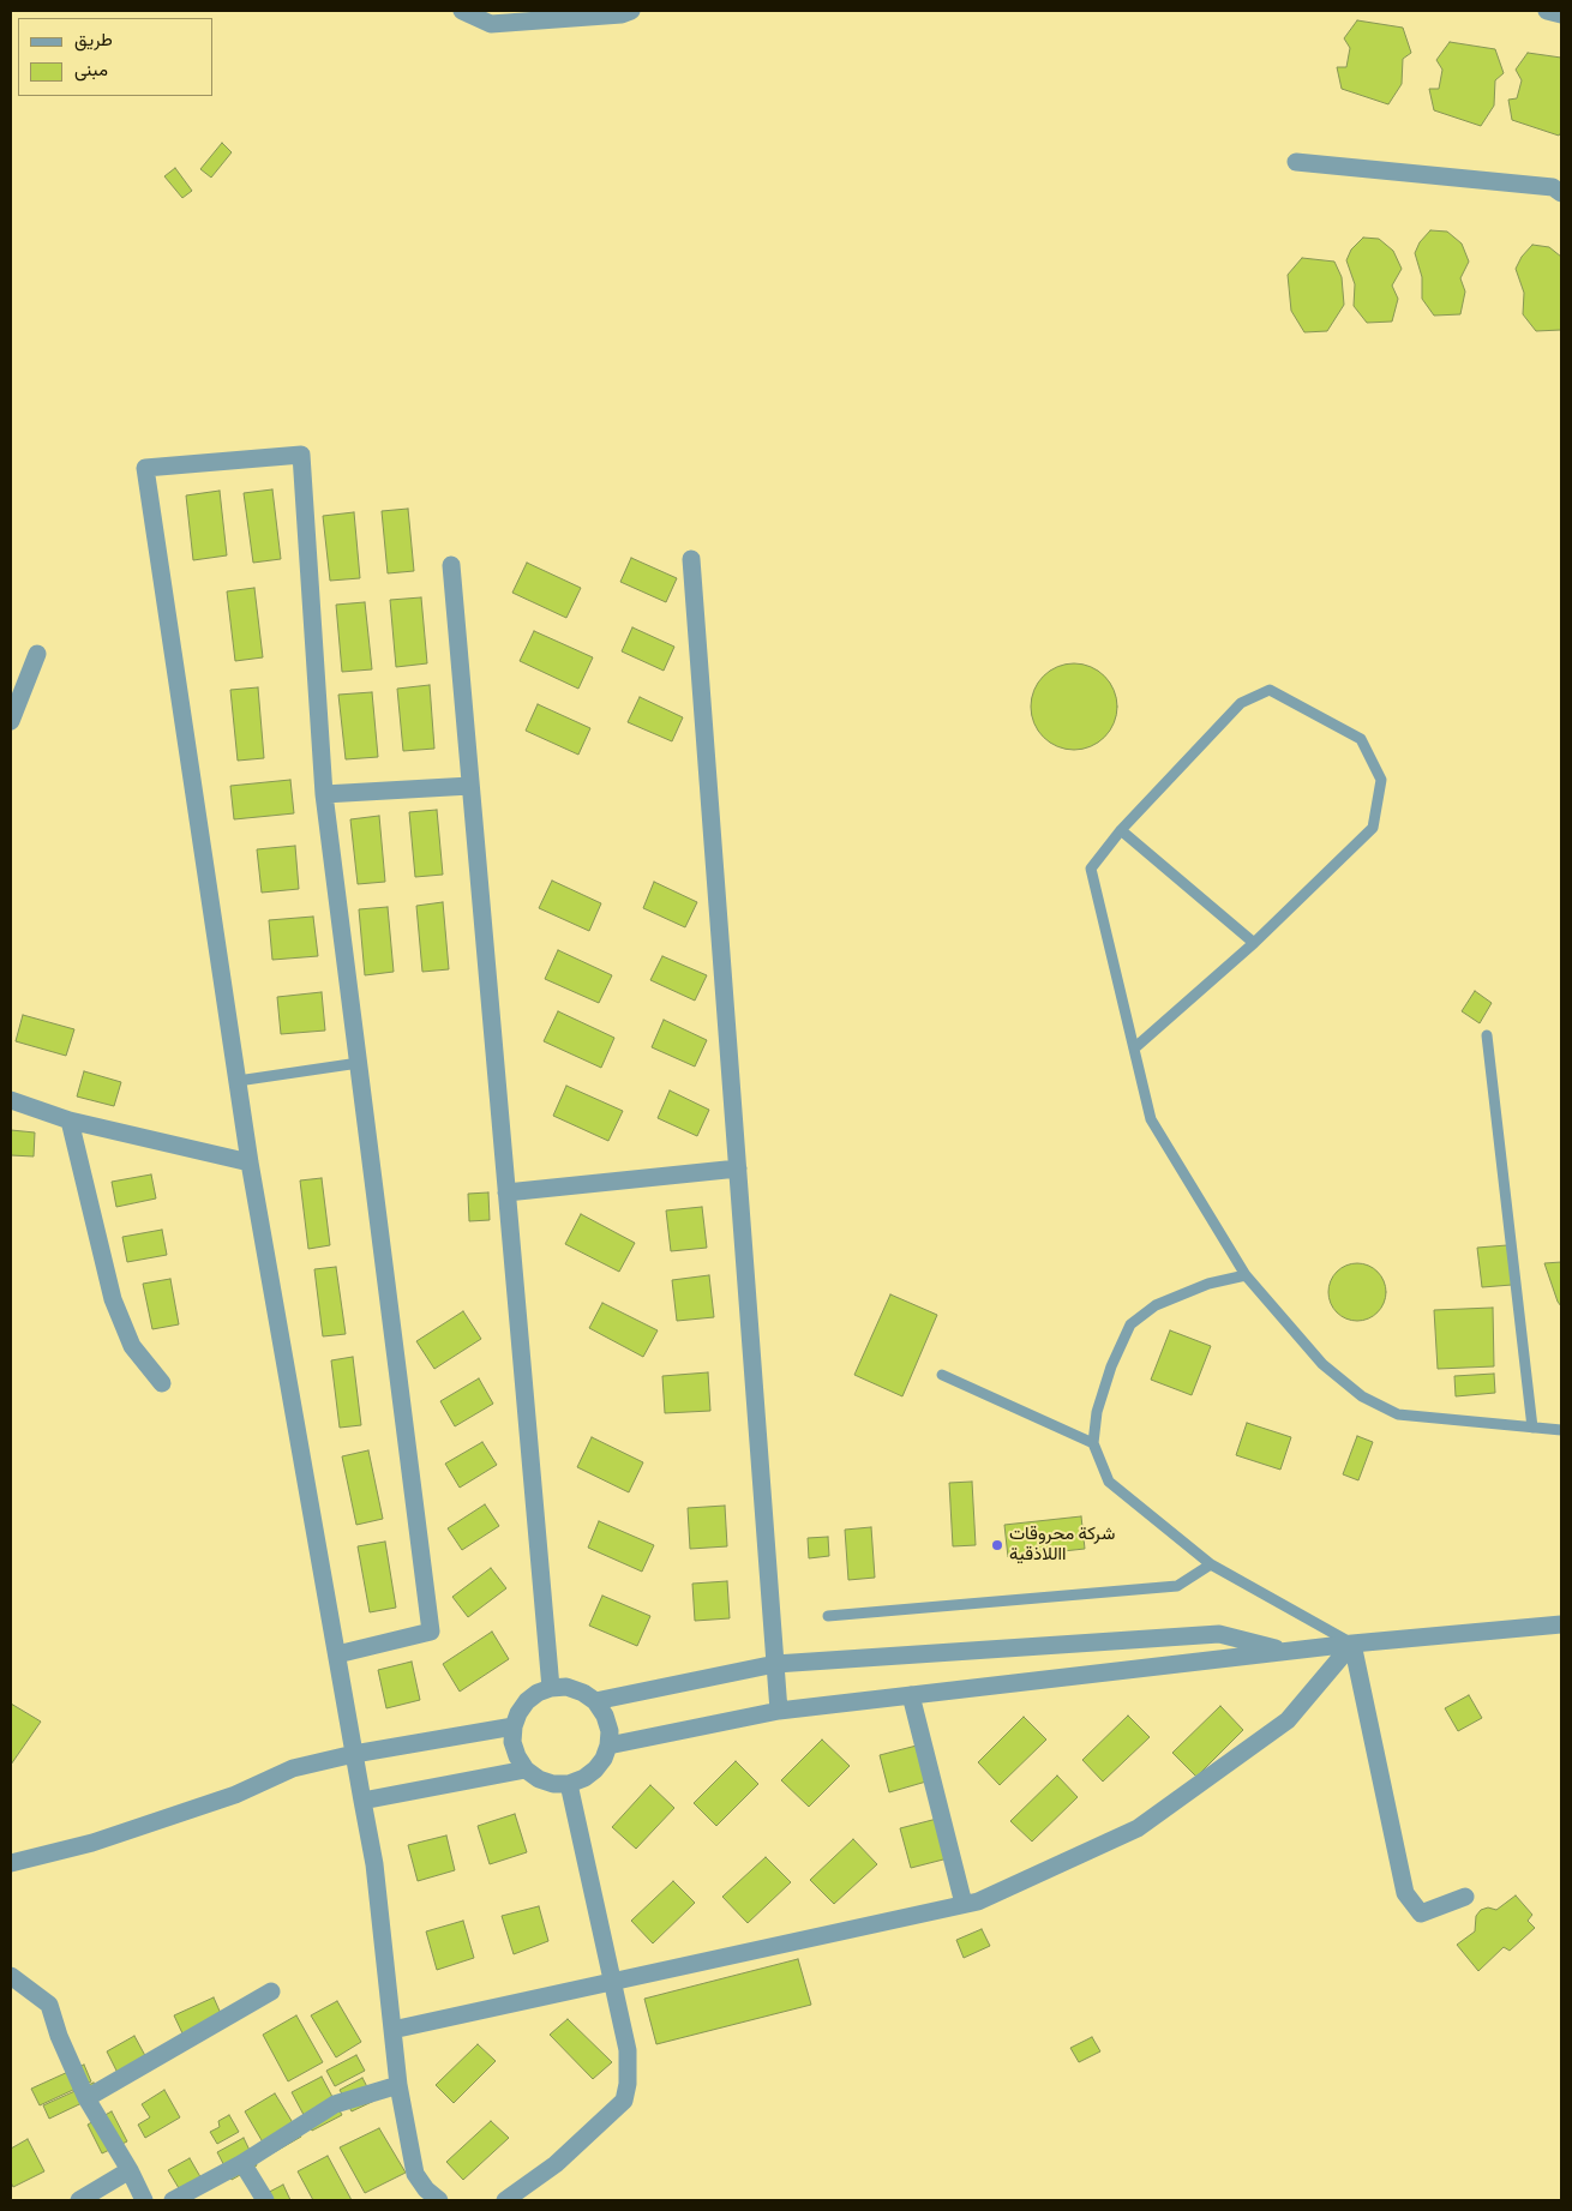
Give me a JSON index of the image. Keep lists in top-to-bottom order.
{
  "places": ["شركة محروقات االلاذقية"],
  "legend": ["طريق", "مبنى"]
}
